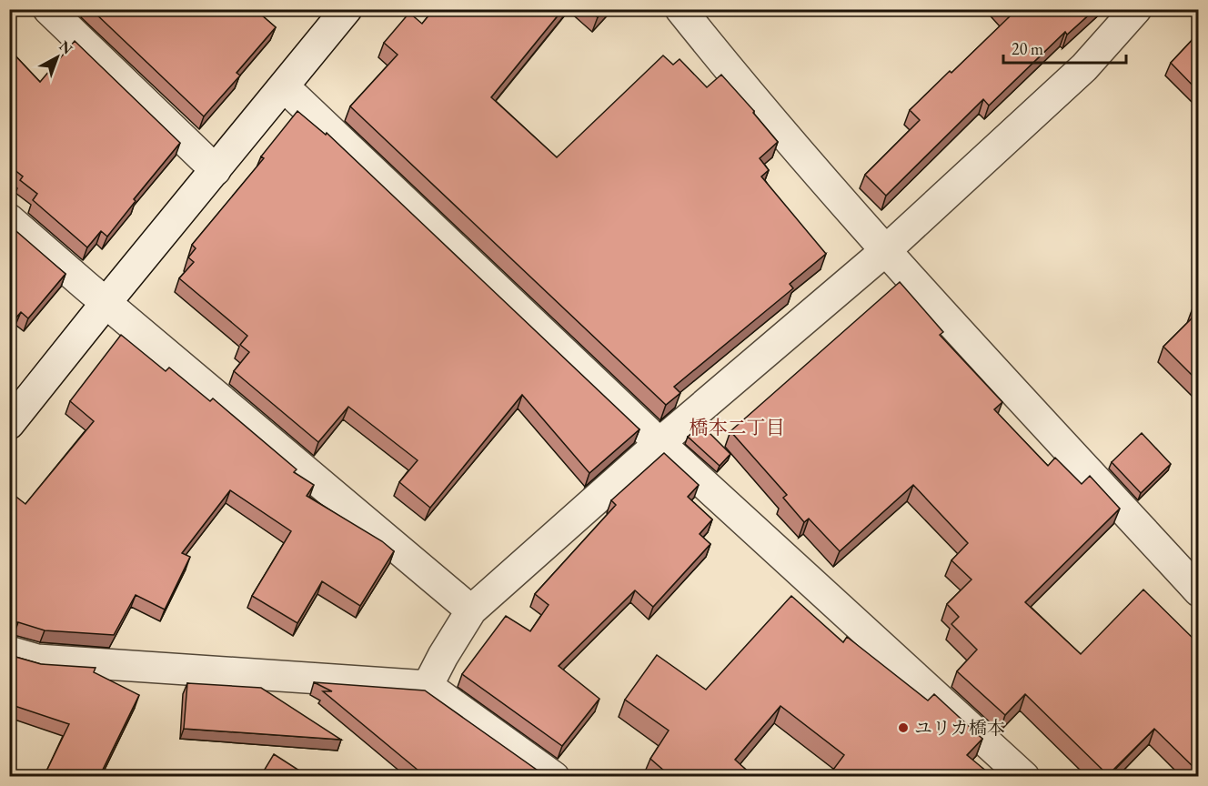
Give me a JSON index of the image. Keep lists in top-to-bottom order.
{
  "districts": ["橋本二丁目"],
  "places": ["ユリカ橋本"],
  "scale_bar": "20 m",
  "north": "top right"
}
